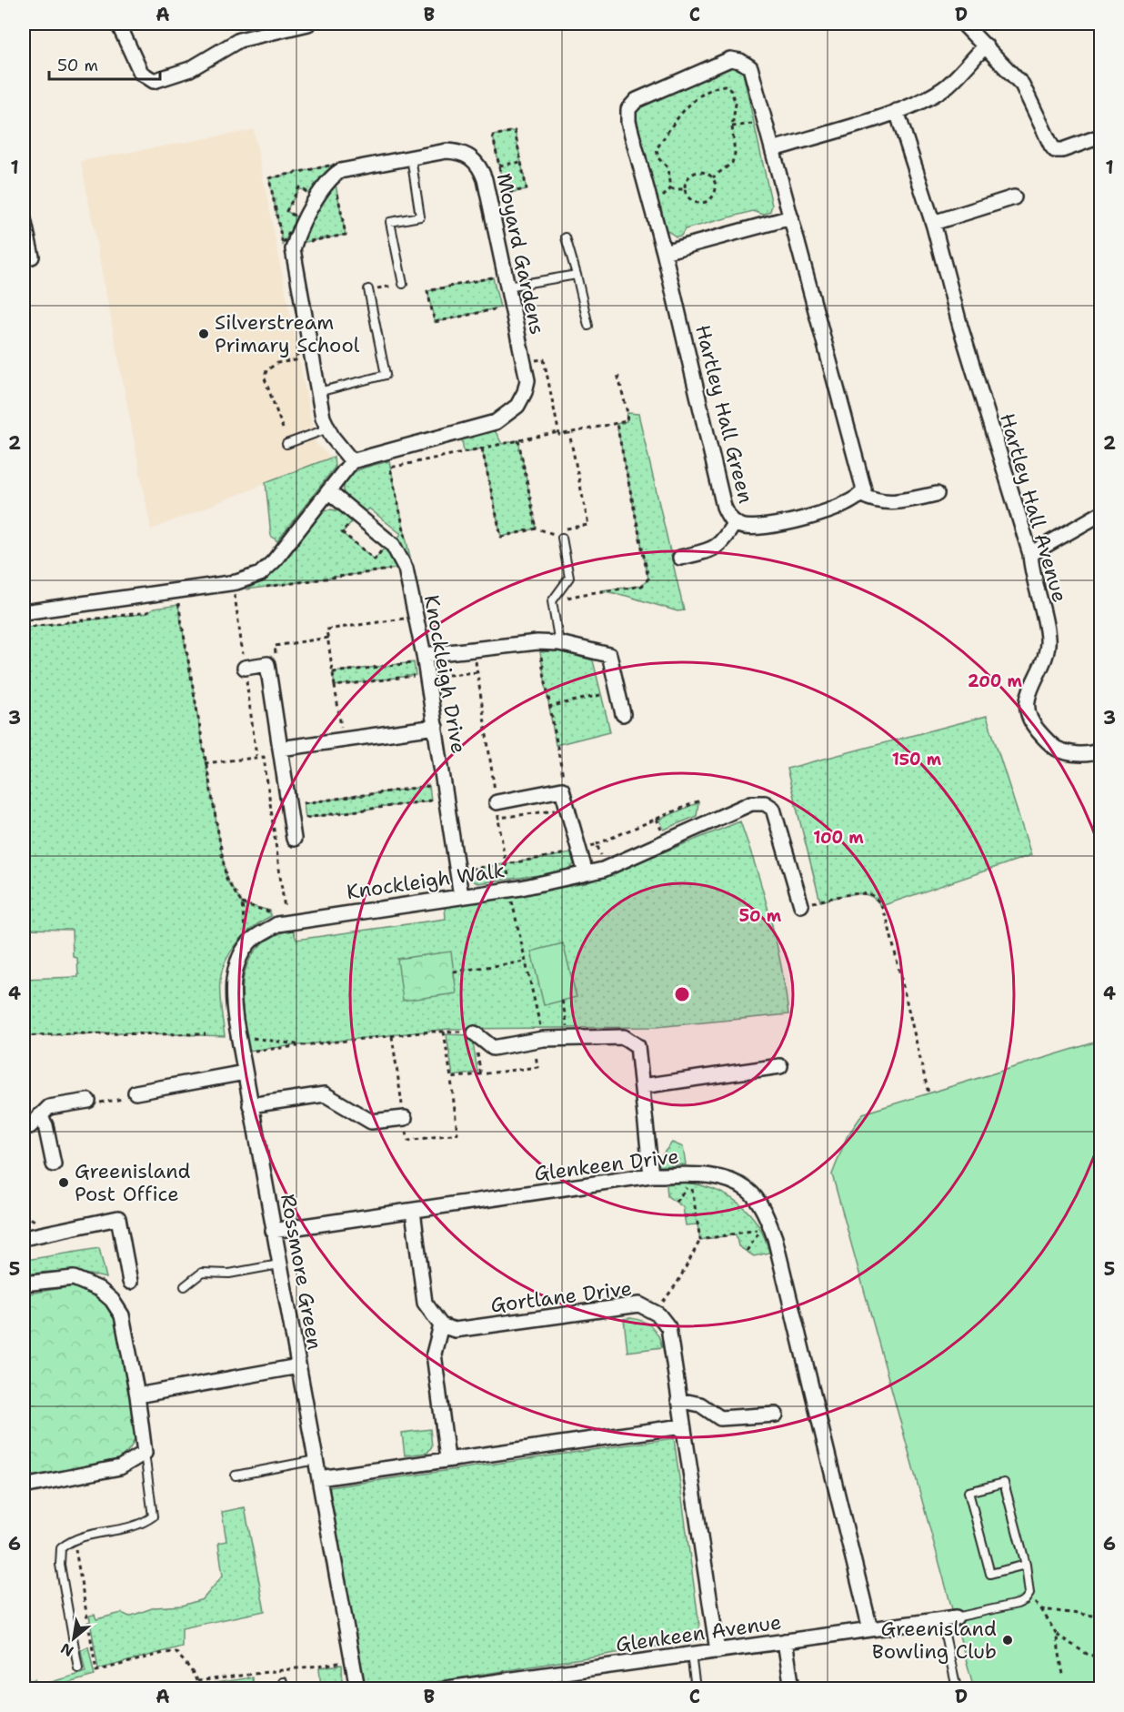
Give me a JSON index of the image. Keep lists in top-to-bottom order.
{
  "streets": {
    "street": [
      "Moyard Gardens",
      "Hartley Hall Green",
      "Hartley Hall Avenue",
      "Knockleigh Drive",
      "Knockleigh Walk",
      "Glenkeen Drive",
      "Rossmore Green",
      "Gortlane Drive",
      "Glenkeen Avenue"
    ]
  },
  "crossings": [
    ["Knockleigh Drive", "Knockleigh Walk"],
    ["Knockleigh Walk", "Rossmore Green"],
    ["Glenkeen Drive", "Rossmore Green"],
    ["Glenkeen Drive", "Glenkeen Avenue"],
    ["Gortlane Drive", "Glenkeen Avenue"]
  ],
  "places": ["Silverstream Primary School", "Greenisland Post Office", "Greenisland Bowling Club"],
  "scale_bar": "50 m",
  "north": "bottom left",
  "grid": {
    "columns": [
      "A",
      "B",
      "C",
      "D"
    ],
    "rows": [
      "1",
      "2",
      "3",
      "4",
      "5",
      "6"
    ]
  },
  "rings": [
    "200 m",
    "150 m",
    "100 m",
    "50 m"
  ]
}
